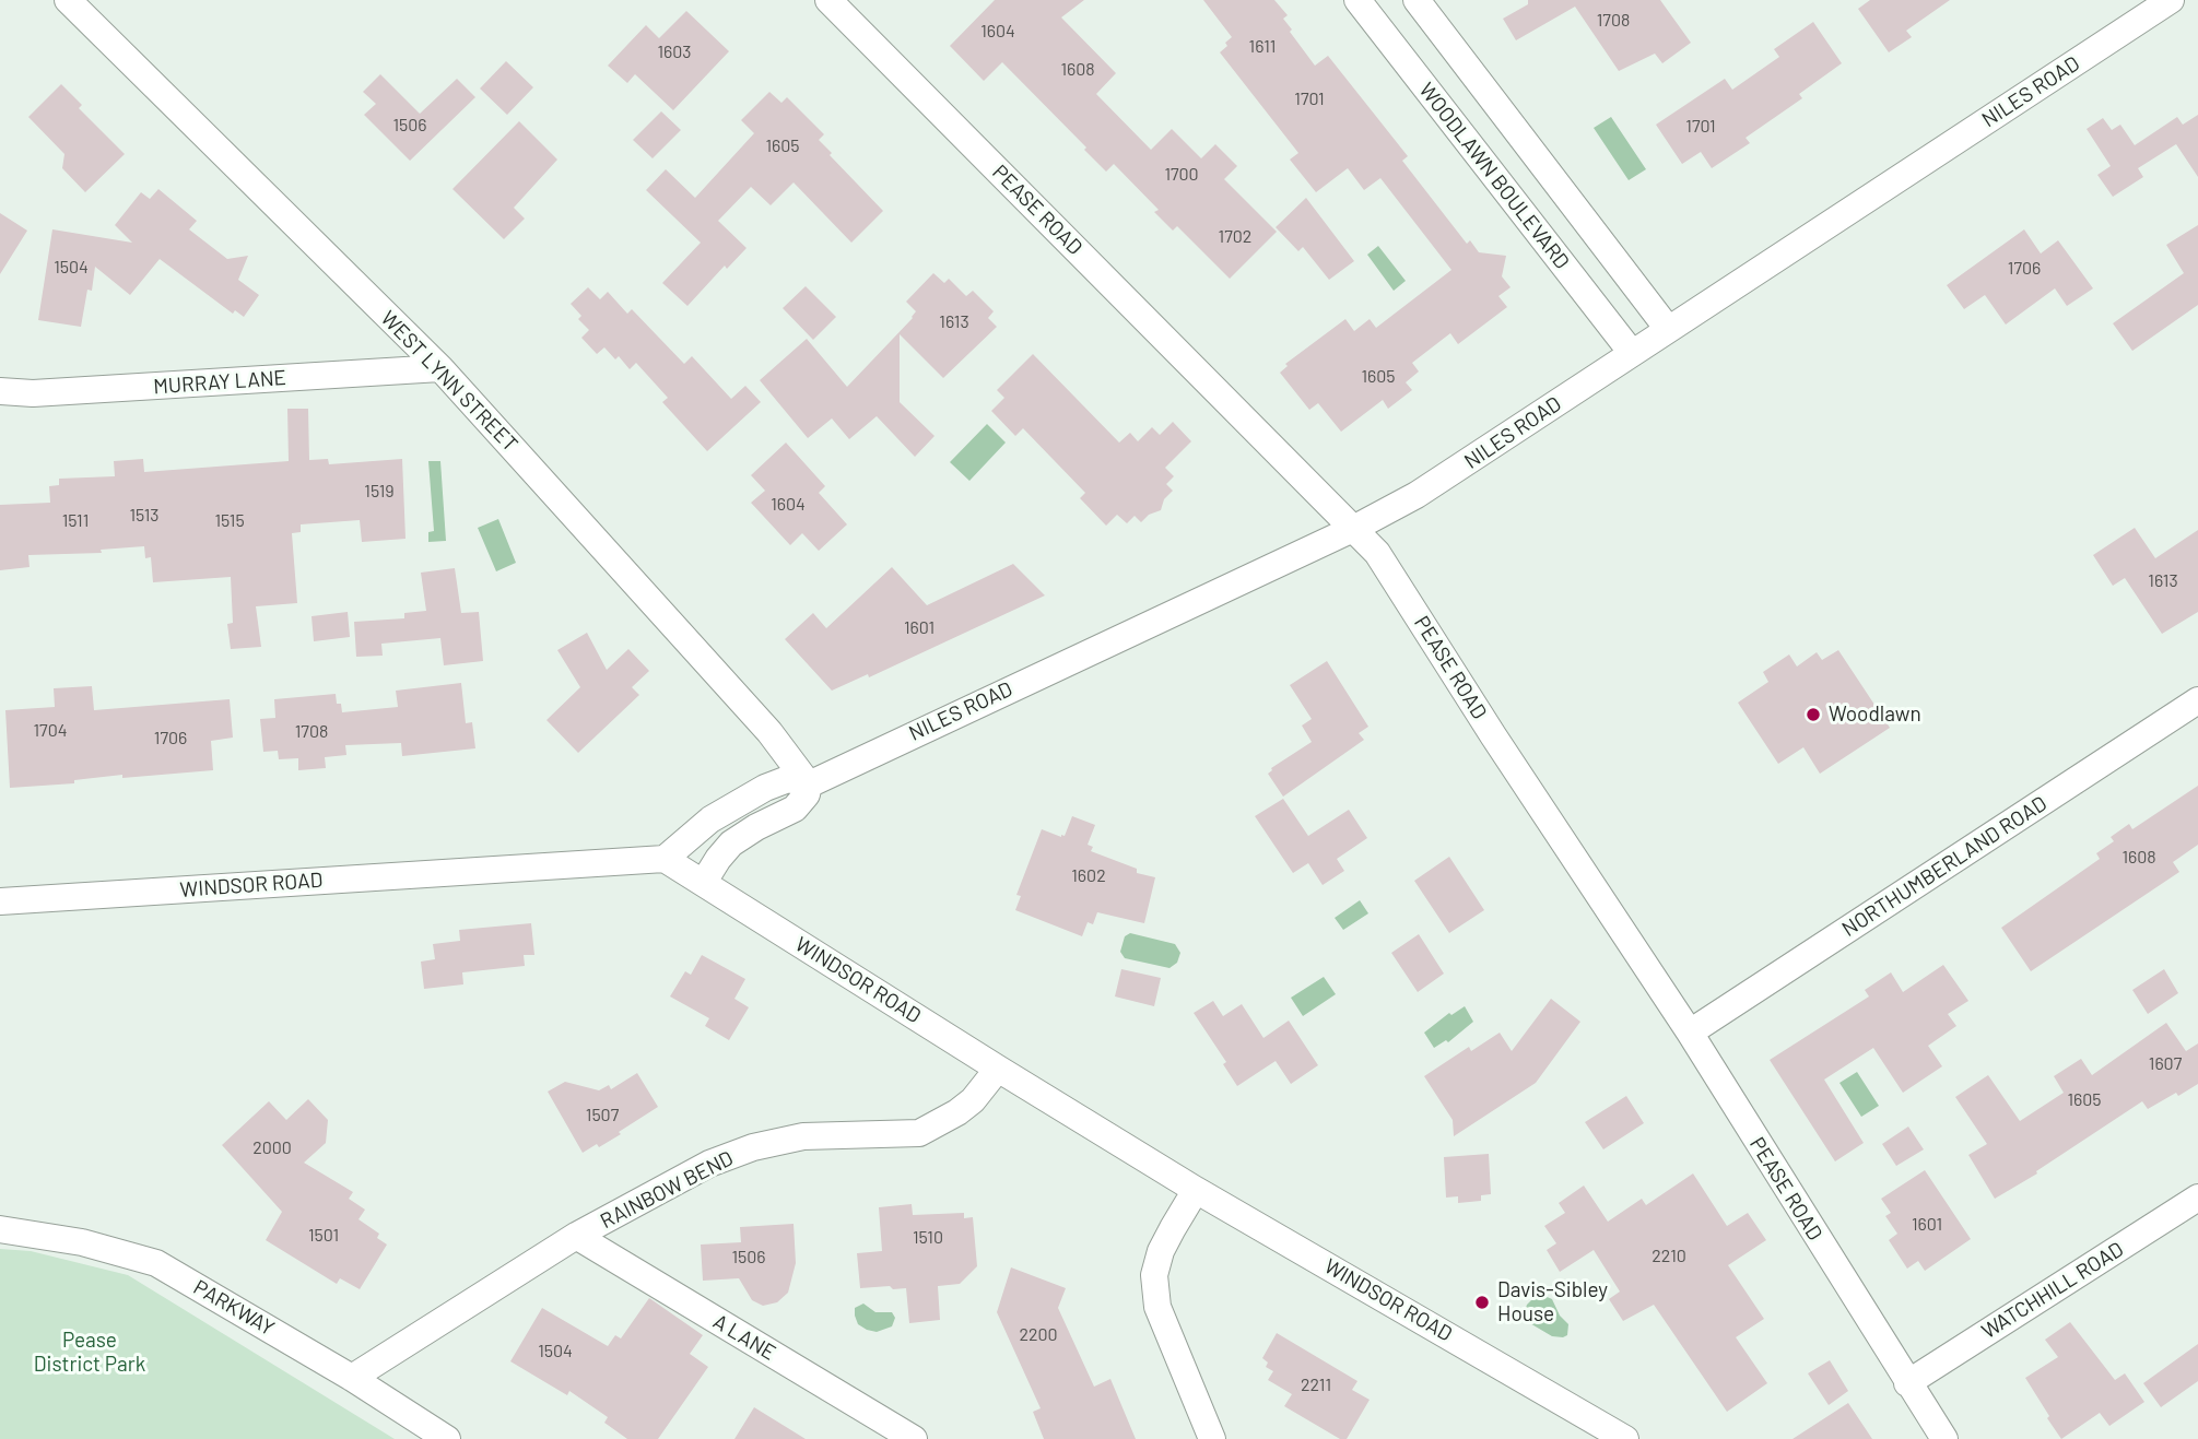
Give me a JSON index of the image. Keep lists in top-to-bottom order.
{
  "streets": {
    "street": [
      "NILES ROAD",
      "WOODLAWN BOULEVARD",
      "PEASE ROAD",
      "WEST LYNN STREET",
      "MURRAY LANE",
      "NORTHUMBERLAND ROAD",
      "WINDSOR ROAD",
      "RAINBOW BEND",
      "WATCHHILL ROAD",
      "PARKWAY",
      "A LANE"
    ]
  },
  "crossings": [
    ["NILES ROAD", "WOODLAWN BOULEVARD"],
    ["NILES ROAD", "PEASE ROAD"],
    ["NILES ROAD", "WEST LYNN STREET"],
    ["NILES ROAD", "WINDSOR ROAD"],
    ["PEASE ROAD", "NORTHUMBERLAND ROAD"],
    ["PEASE ROAD", "WATCHHILL ROAD"],
    ["WEST LYNN STREET", "MURRAY LANE"],
    ["WINDSOR ROAD", "RAINBOW BEND"],
    ["RAINBOW BEND", "PARKWAY"],
    ["RAINBOW BEND", "A LANE"]
  ],
  "parks": ["Pease District Park"],
  "places": ["Woodlawn", "Davis-Sibley House"],
  "house_numbers": [
    "1708",
    "1604",
    "1611",
    "1603",
    "1608",
    "1701",
    "1506",
    "1701",
    "1605",
    "1700",
    "1702",
    "1504",
    "1706",
    "1613",
    "1605",
    "1519",
    "1604",
    "1513",
    "1511",
    "1515",
    "1613",
    "1601",
    "1704",
    "1708",
    "1706",
    "1608",
    "1602",
    "1607",
    "1605",
    "1507",
    "2000",
    "1601",
    "1501",
    "1510",
    "2210",
    "1506",
    "2200",
    "1504",
    "2211"
  ]
}
